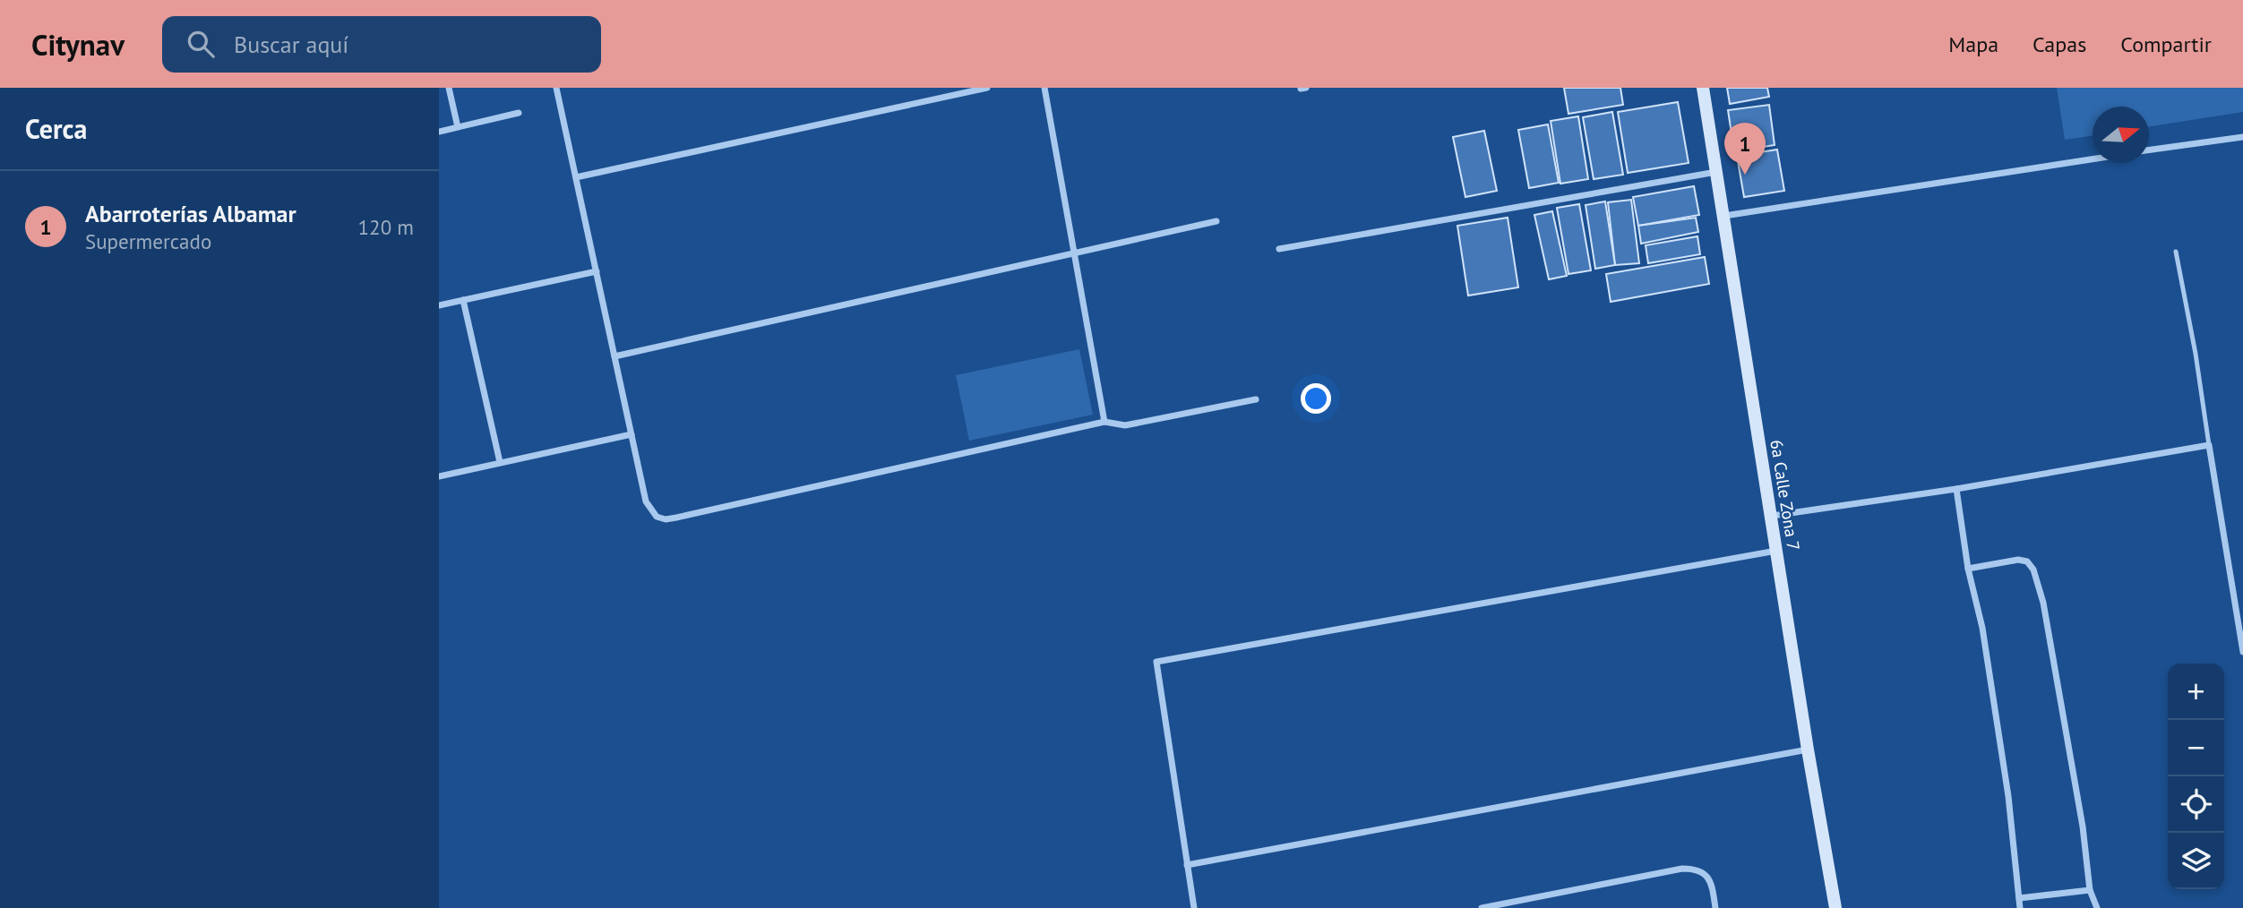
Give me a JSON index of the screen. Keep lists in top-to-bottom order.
{
  "streets": {
    "street": ["6a Calle Zona 7"]
  },
  "north": "right",
  "page": {
    "header": "Citynav",
    "search": "Buscar aquí",
    "nav": ["Mapa", "Capas", "Compartir"],
    "heading": "Cerca",
    "pins": "1",
    "list": [
      {
        "mark": "1",
        "name": "Abarroterías Albamar",
        "note": "Supermercado",
        "value": "120 m"
      }
    ],
    "map_buttons": ["+", "−"]
  }
}
